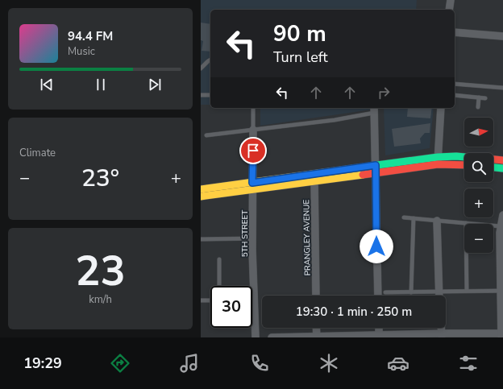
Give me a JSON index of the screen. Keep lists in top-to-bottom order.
{
  "streets": {
    "street": ["5TH STREET", "PRANGLEY AVENUE"]
  },
  "north": "right",
  "page": {
    "turn": ["90 m", "Turn left"],
    "song": ["94.4 FM", "Music"],
    "tile": [
      "Climate",
      ["23", "km/h"]
    ],
    "map_buttons": ["+", "−"],
    "heat": ["−", "23°", "+"],
    "limit": "30",
    "trip": "19:30 · 1 min · 250 m",
    "tabs": "19:29"
  }
}
